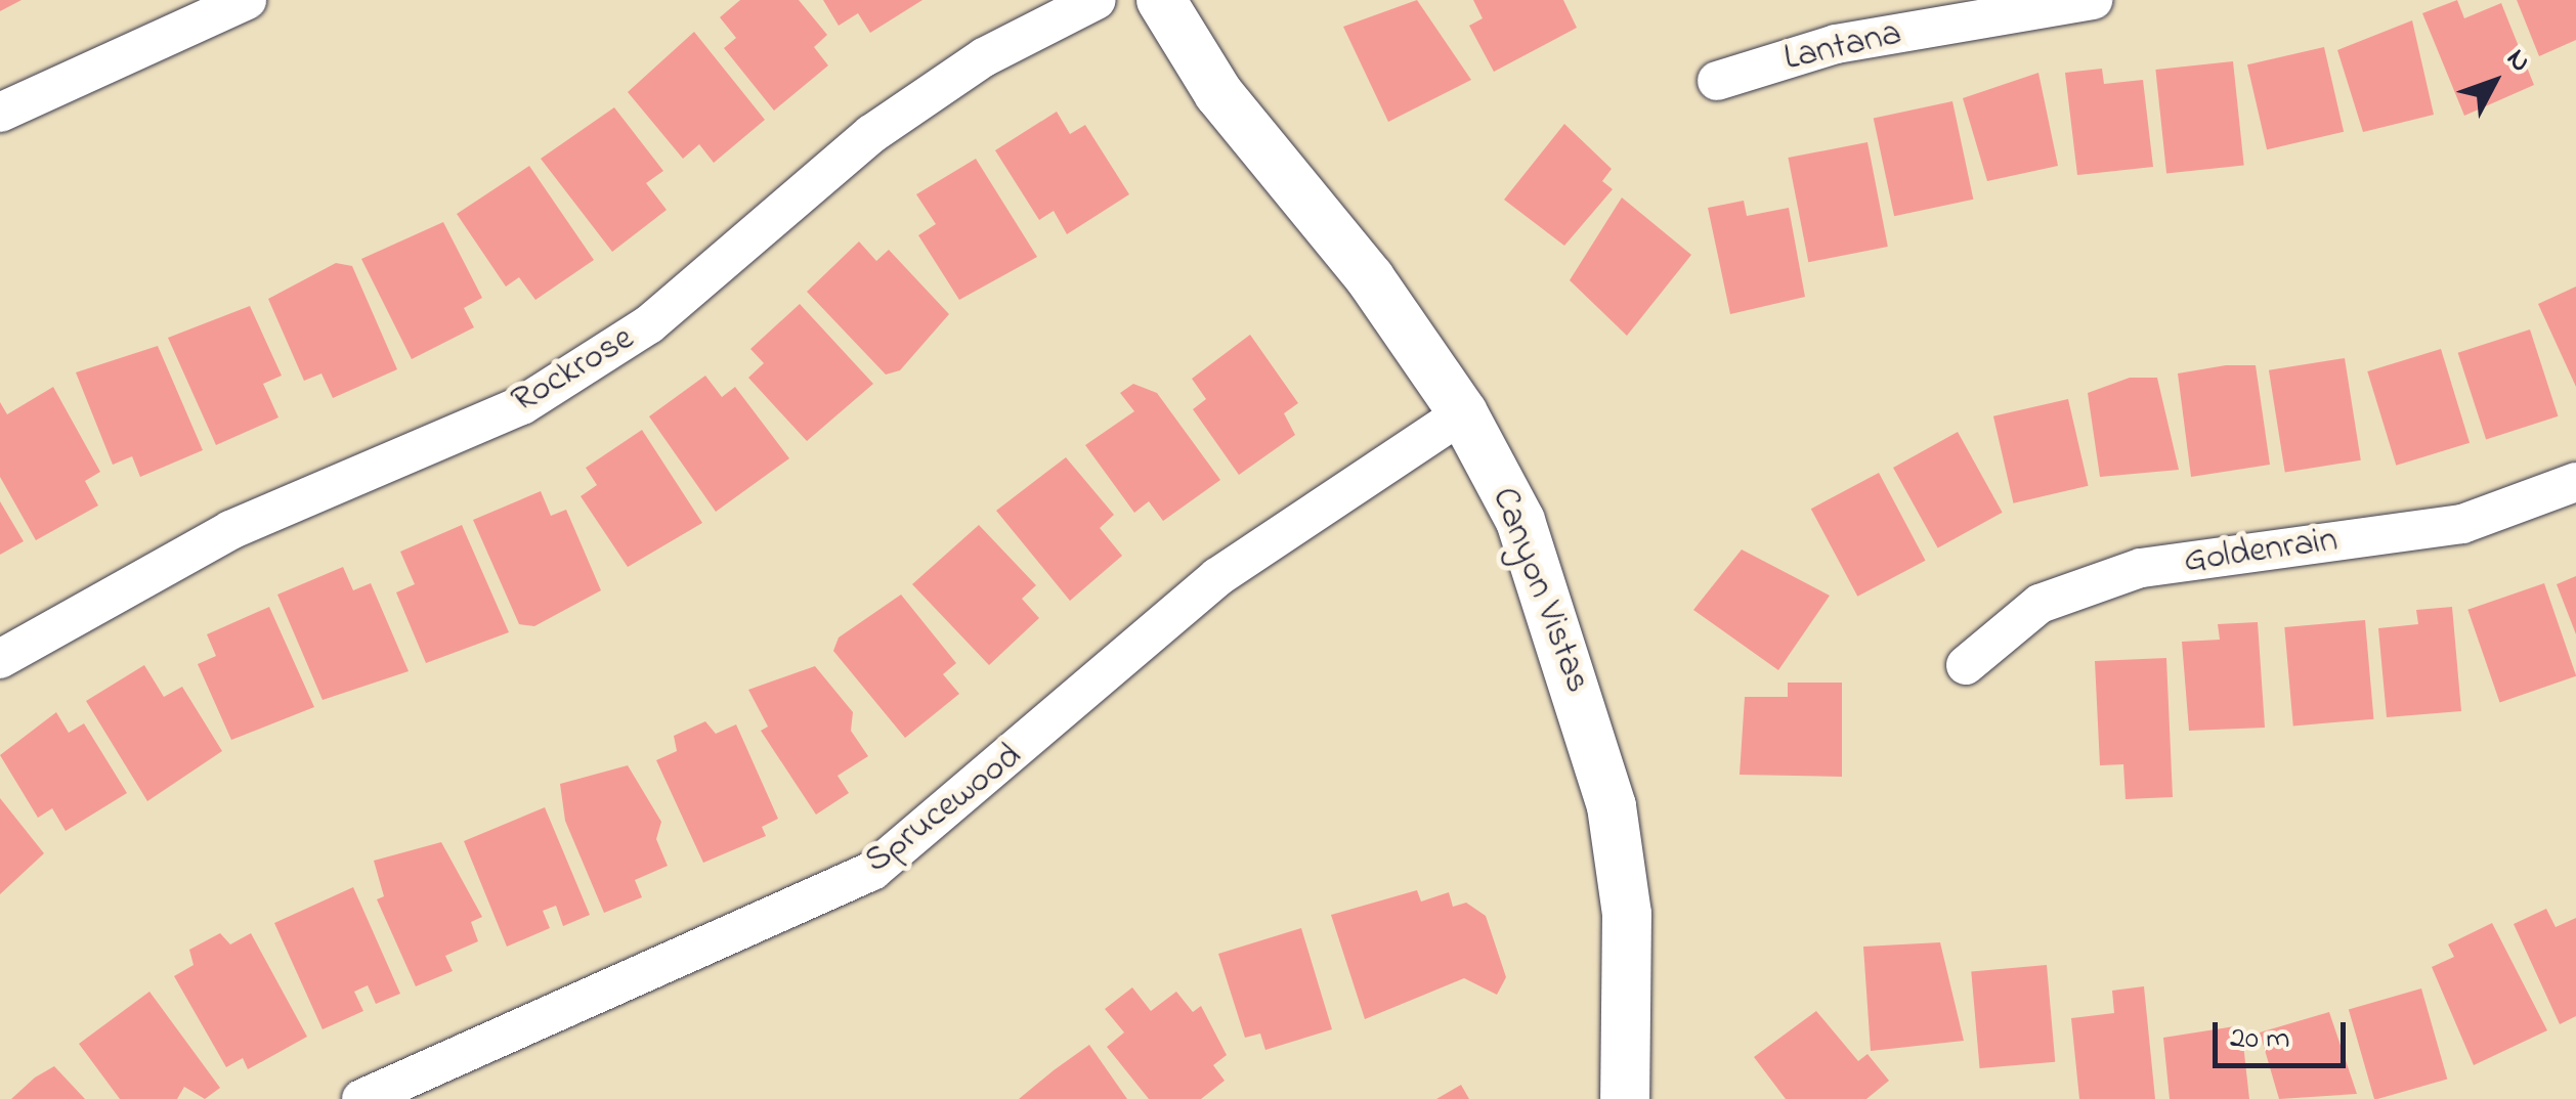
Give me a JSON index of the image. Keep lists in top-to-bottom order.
{
  "streets": {
    "street": [
      "Lantana",
      "Rockrose",
      "Goldenrain",
      "Canyon Vistas",
      "Sprucewood"
    ]
  },
  "crossings": [
    ["Canyon Vistas", "Sprucewood"]
  ],
  "scale_bar": "20 m",
  "north": "top right"
}
